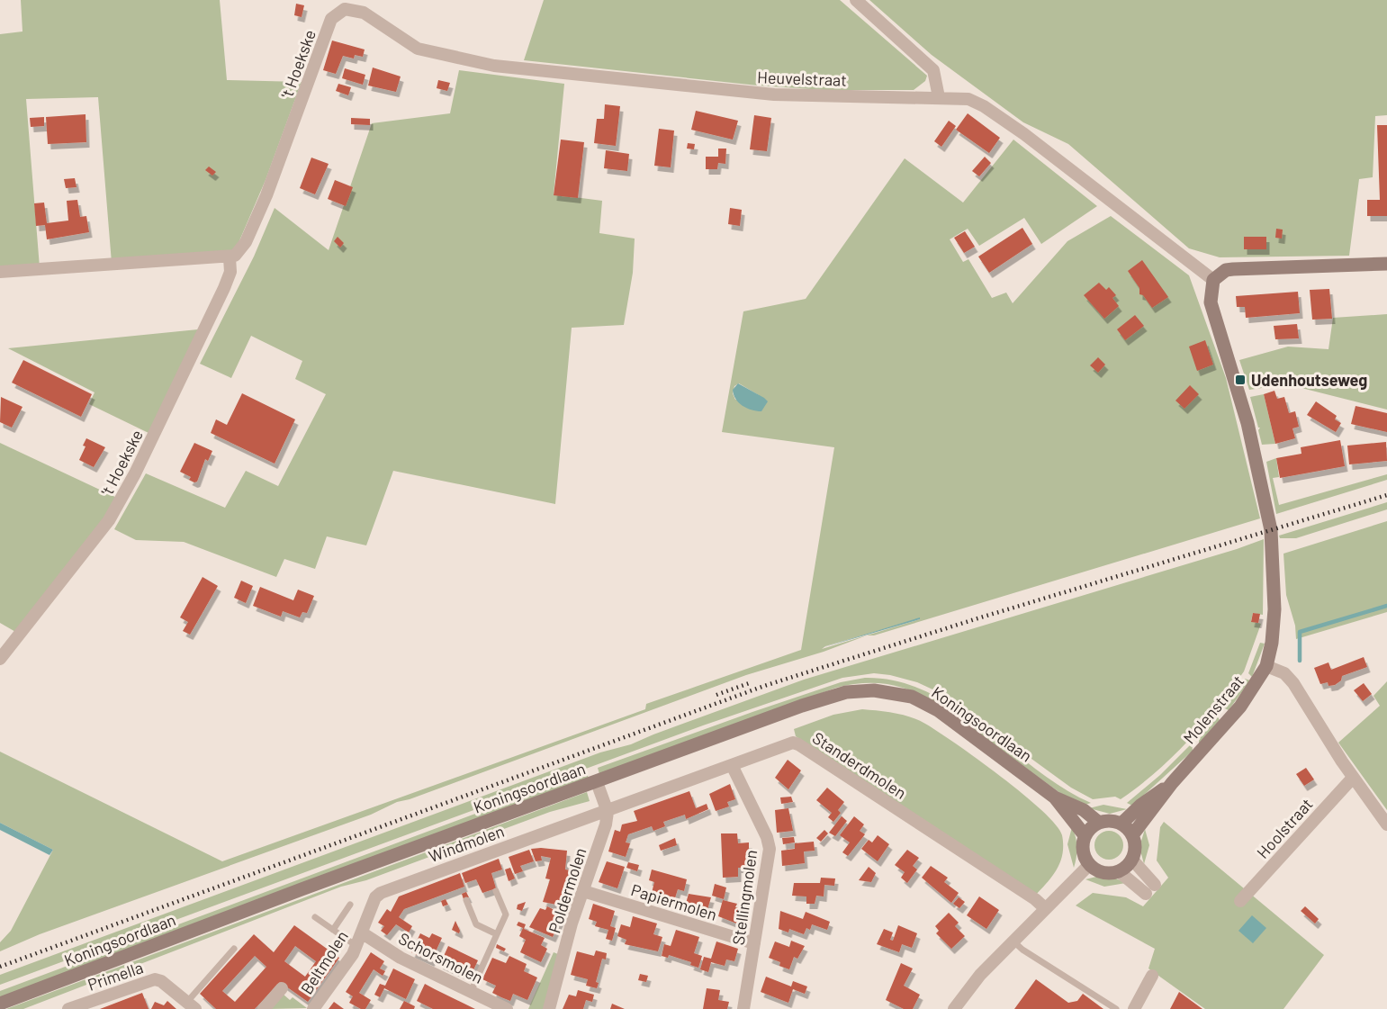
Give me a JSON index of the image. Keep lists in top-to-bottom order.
{
  "streets": {
    "street": [
      "'t Hoekske",
      "Heuvelstraat",
      "Molenstraat",
      "Koningsoordlaan",
      "Standerdmolen",
      "Hoolstraat",
      "Windmolen",
      "Poldermolen",
      "Stellingmolen",
      "Papiermolen",
      "Schorsmolen",
      "Beltmolen",
      "Primella"
    ]
  },
  "crossings": [
    ["'t Hoekske", "Heuvelstraat"],
    ["Heuvelstraat", "Molenstraat"],
    ["Molenstraat", "Koningsoordlaan"],
    ["Standerdmolen", "Windmolen"],
    ["Standerdmolen", "Poldermolen"],
    ["Standerdmolen", "Stellingmolen"],
    ["Windmolen", "Poldermolen"],
    ["Windmolen", "Schorsmolen"],
    ["Windmolen", "Beltmolen"],
    ["Poldermolen", "Papiermolen"],
    ["Stellingmolen", "Papiermolen"],
    ["Schorsmolen", "Beltmolen"]
  ],
  "places": {
    "transit": ["Udenhoutseweg"]
  }
}
